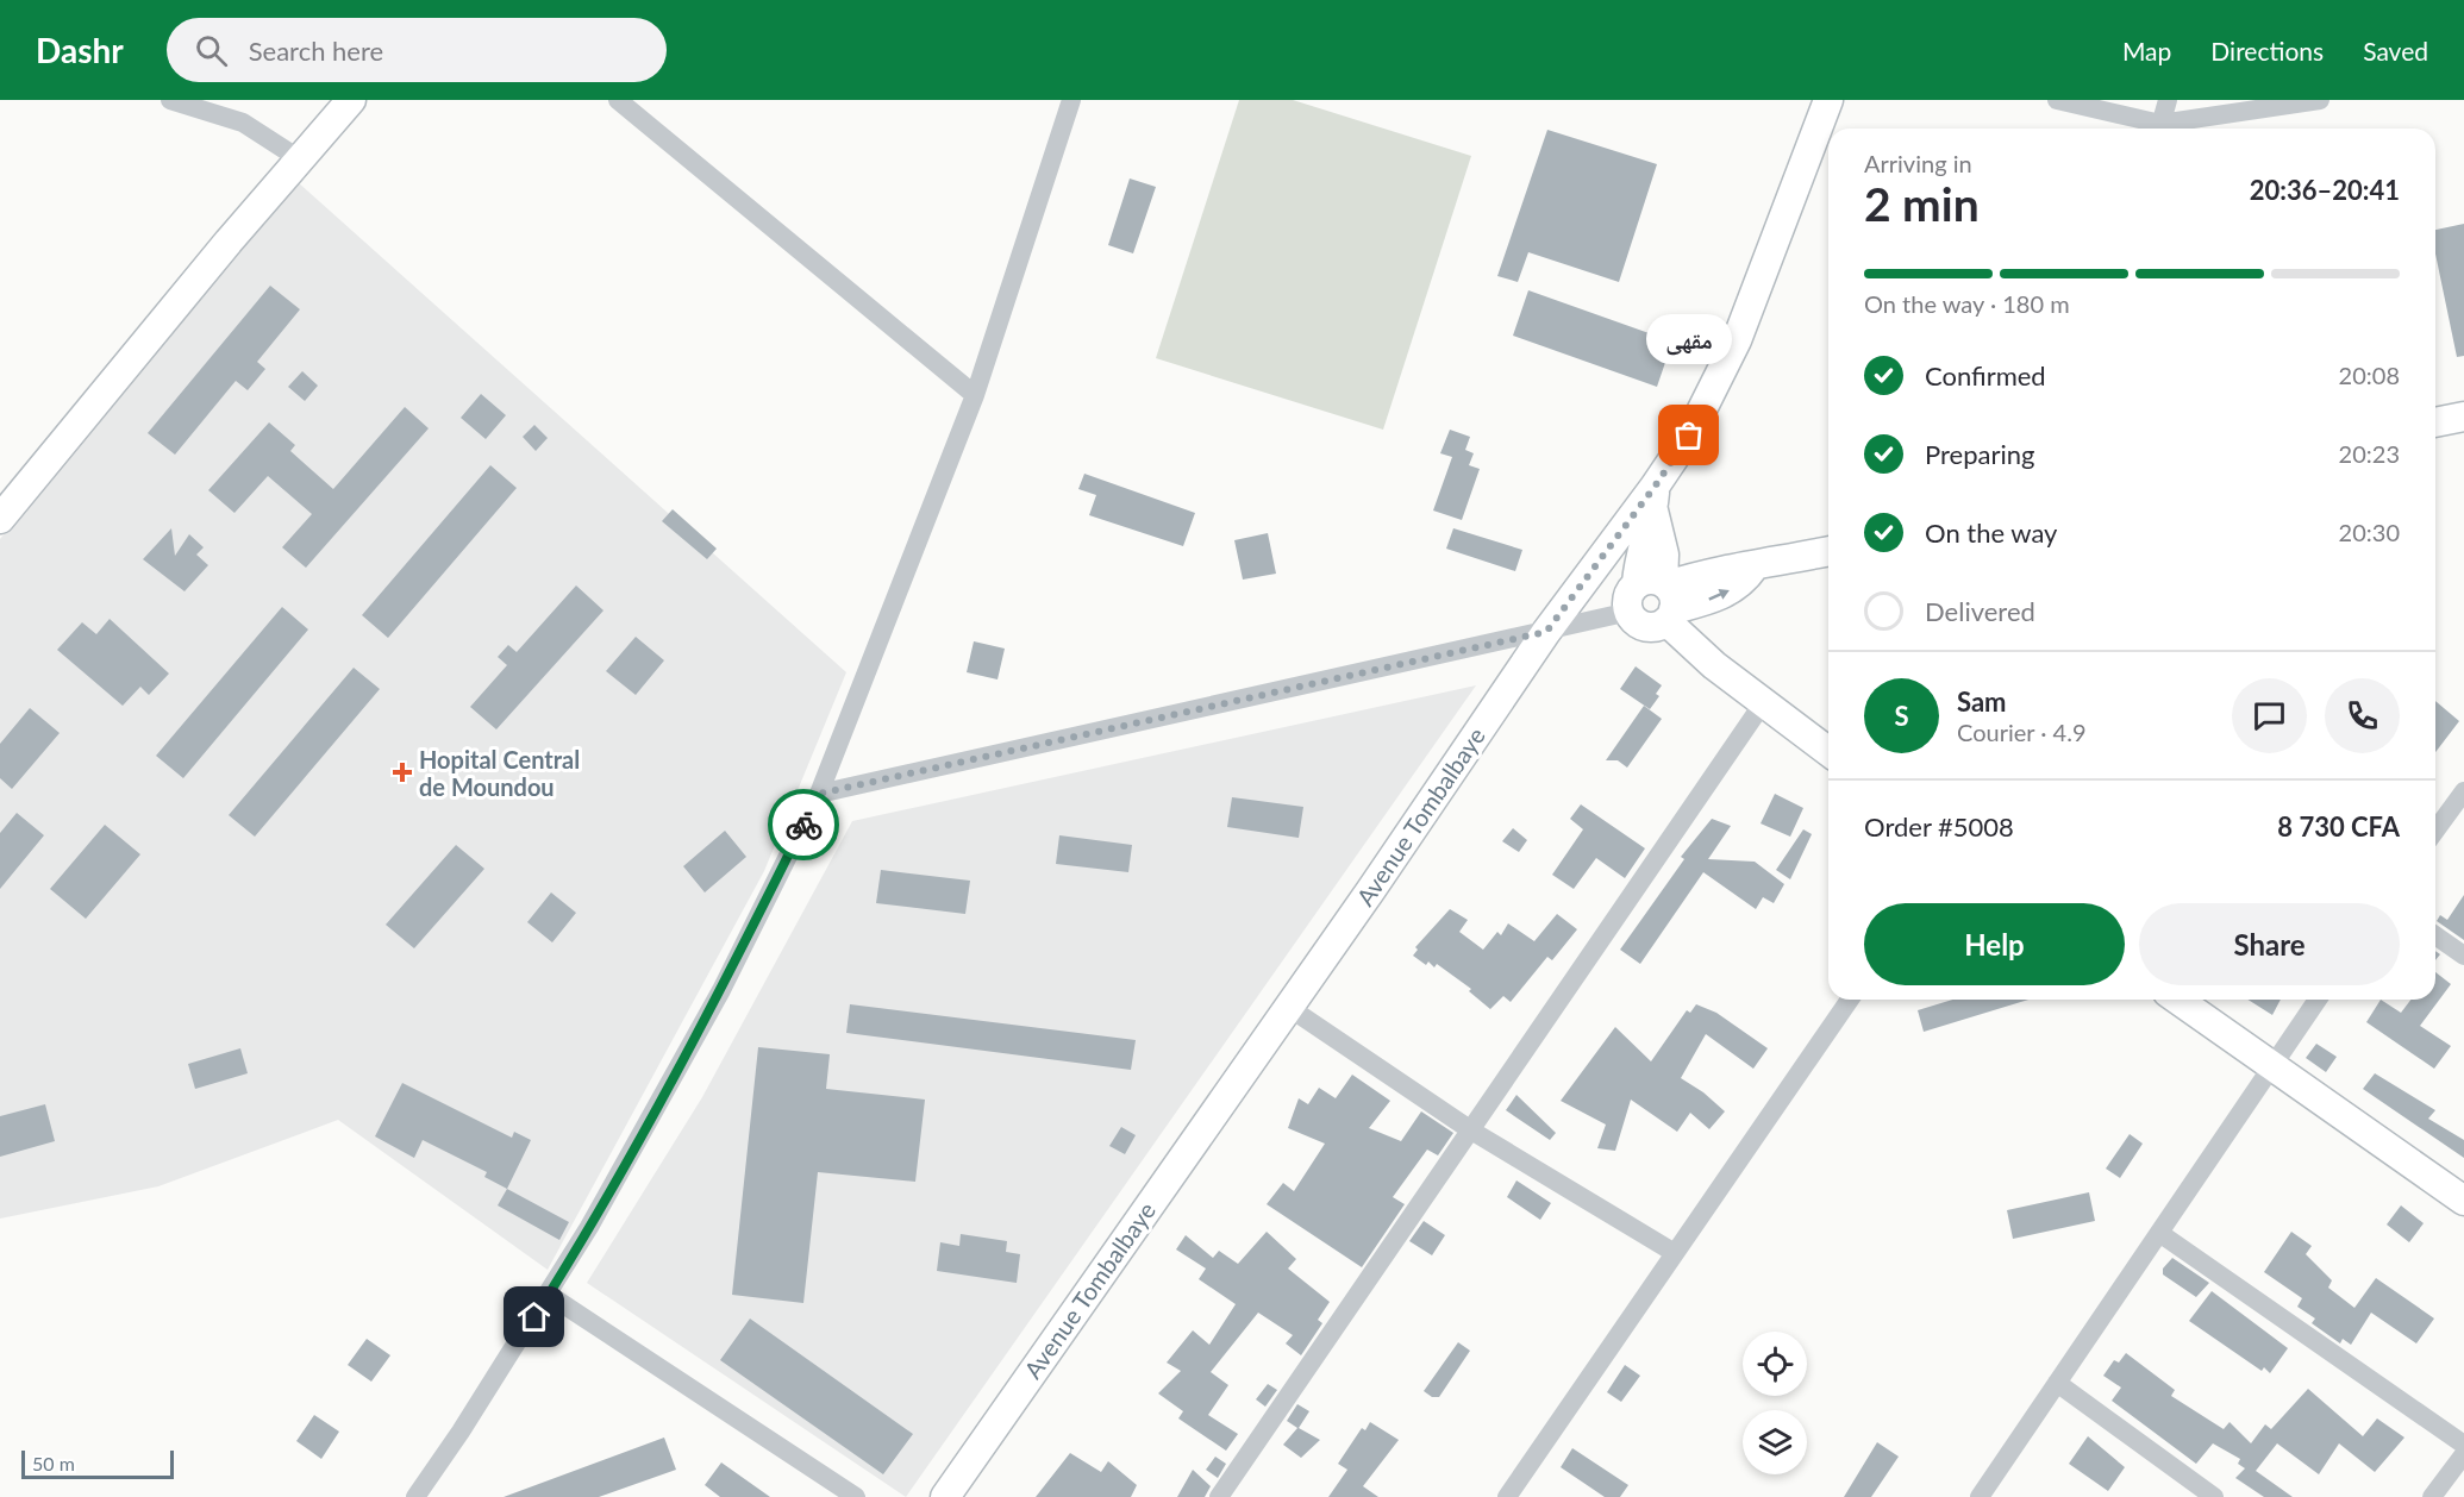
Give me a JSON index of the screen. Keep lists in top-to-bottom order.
{
  "streets": {
    "main road": ["Avenue Tombalbaye"]
  },
  "places": {
    "other": ["مقهى"],
    "health": ["Hopital Central de Moundou"]
  },
  "scale_bar": "50 m",
  "page": {
    "header": "Dashr",
    "search": "Search here",
    "nav": ["Map", "Directions", "Saved"],
    "heading": ["2 min", "Arriving in", "20:36–20:41"],
    "panel": [
      "Sam",
      "Courier · 4.9",
      "Order #5008",
      "8 730 CFA"
    ],
    "bar": "On the way · 180 m",
    "bubble": "مقهى",
    "list": [
      ["Confirmed", "20:08"],
      ["Preparing", "20:23"],
      ["On the way", "20:30"],
      "Delivered"
    ],
    "round": "S",
    "buttons": ["Help", "Share"],
    "scale": "50 m"
  }
}
